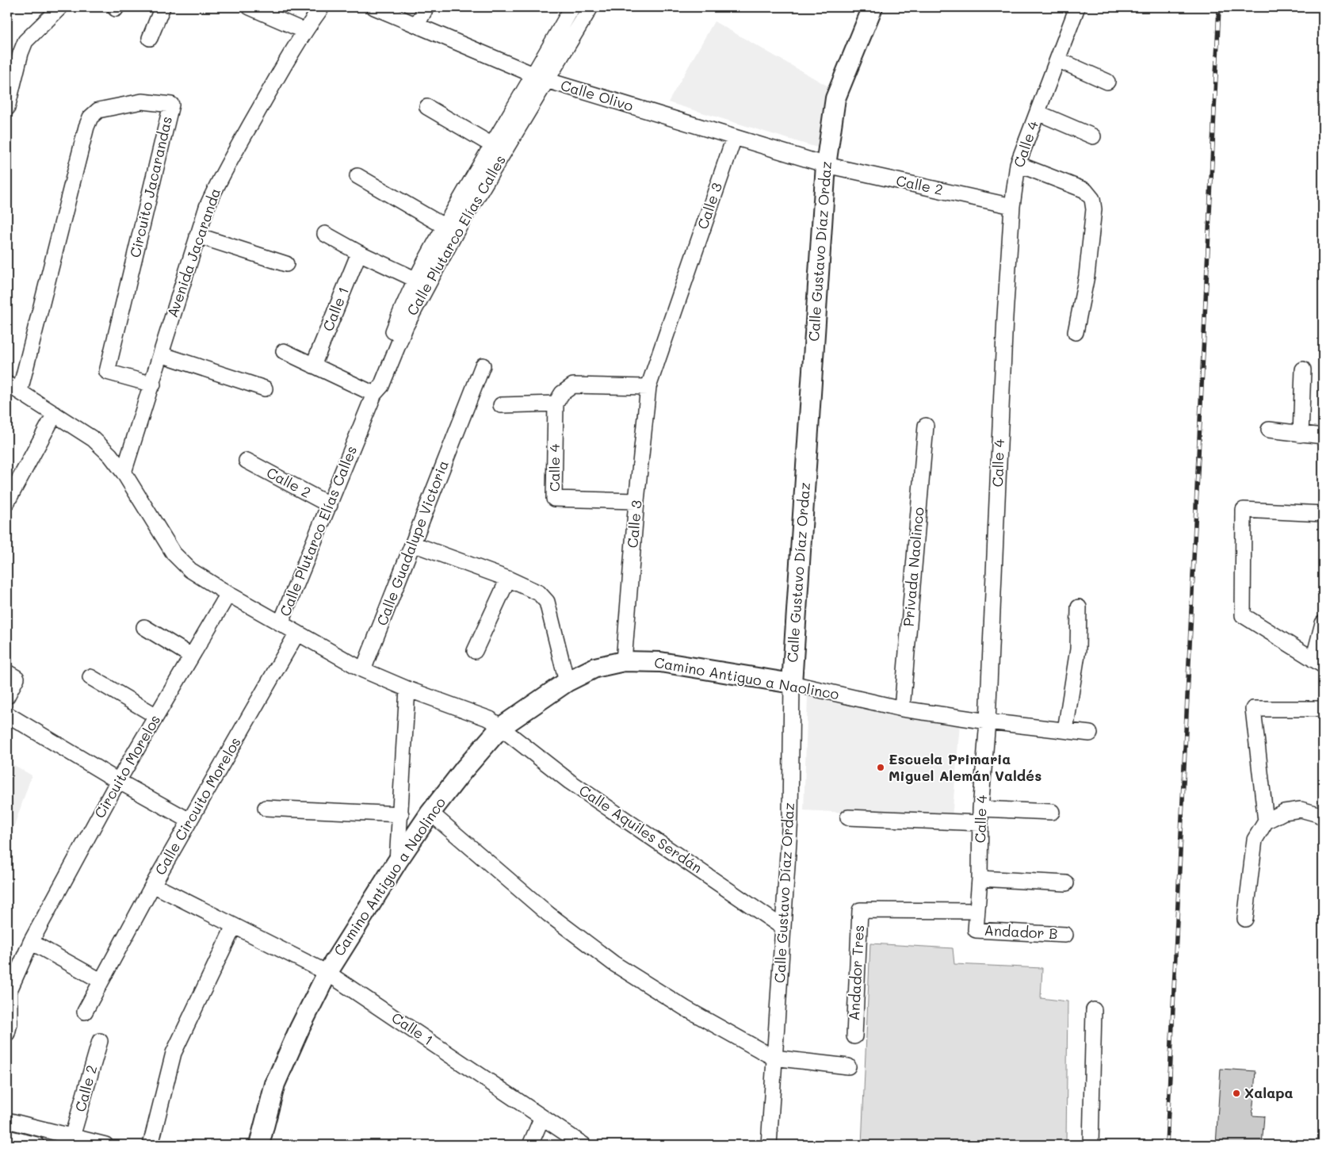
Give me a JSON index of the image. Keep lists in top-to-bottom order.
{
  "streets": {
    "main road": ["Calle Gustavo Díaz Ordaz", "Camino Antiguo a Naolinco"],
    "street": [
      "Calle Olivo",
      "Calle 4",
      "Calle 2",
      "Circuito Jacarandas",
      "Calle 3",
      "Calle Plutarco Elías Calles",
      "Avenida Jacaranda",
      "Calle 1",
      "Calle Guadalupe Victoria",
      "Privada Naolinco",
      "Circuito Morelos",
      "Calle Circuito Morelos",
      "Calle Aquiles Serdán",
      "Andador B",
      "Andador Tres"
    ]
  },
  "crossings": [
    ["Calle Olivo", "Calle 2"],
    ["Calle Olivo", "Calle 3"],
    ["Calle Olivo", "Calle Plutarco Elías Calles"],
    ["Calle Olivo", "Calle Gustavo Díaz Ordaz"],
    ["Calle 4", "Calle 2"],
    ["Calle 4", "Calle 3"],
    ["Calle 4", "Camino Antiguo a Naolinco"],
    ["Calle 4", "Andador B"],
    ["Calle 4", "Andador Tres"],
    ["Calle 2", "Calle Plutarco Elías Calles"],
    ["Calle 2", "Calle Gustavo Díaz Ordaz"],
    ["Circuito Jacarandas", "Avenida Jacaranda"],
    ["Circuito Jacarandas", "Calle Aquiles Serdán"],
    ["Calle 3", "Camino Antiguo a Naolinco"],
    ["Calle Plutarco Elías Calles", "Calle Aquiles Serdán"],
    ["Calle Gustavo Díaz Ordaz", "Camino Antiguo a Naolinco"],
    ["Calle Gustavo Díaz Ordaz", "Calle Aquiles Serdán"],
    ["Avenida Jacaranda", "Calle Aquiles Serdán"],
    ["Calle 1", "Camino Antiguo a Naolinco"],
    ["Calle 1", "Calle Circuito Morelos"],
    ["Calle Guadalupe Victoria", "Calle Aquiles Serdán"],
    ["Privada Naolinco", "Camino Antiguo a Naolinco"],
    ["Camino Antiguo a Naolinco", "Calle Aquiles Serdán"],
    ["Circuito Morelos", "Calle Aquiles Serdán"],
    ["Calle Circuito Morelos", "Calle Aquiles Serdán"]
  ],
  "places": ["Escuela Primaria Miguel Alemán Valdés", "Xalapa"]
}
